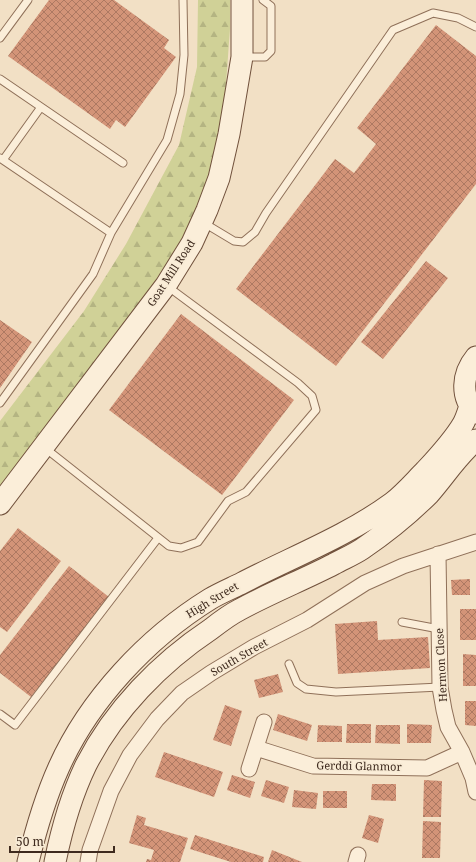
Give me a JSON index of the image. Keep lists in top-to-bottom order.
{
  "streets": {
    "street": [
      "Goat Mill Road",
      "High Street",
      "South Street",
      "Hermon Close",
      "Gerddi Glanmor"
    ]
  },
  "crossings": [
    ["South Street", "Hermon Close"],
    ["Hermon Close", "Gerddi Glanmor"]
  ],
  "scale_bar": "50 m"
}
